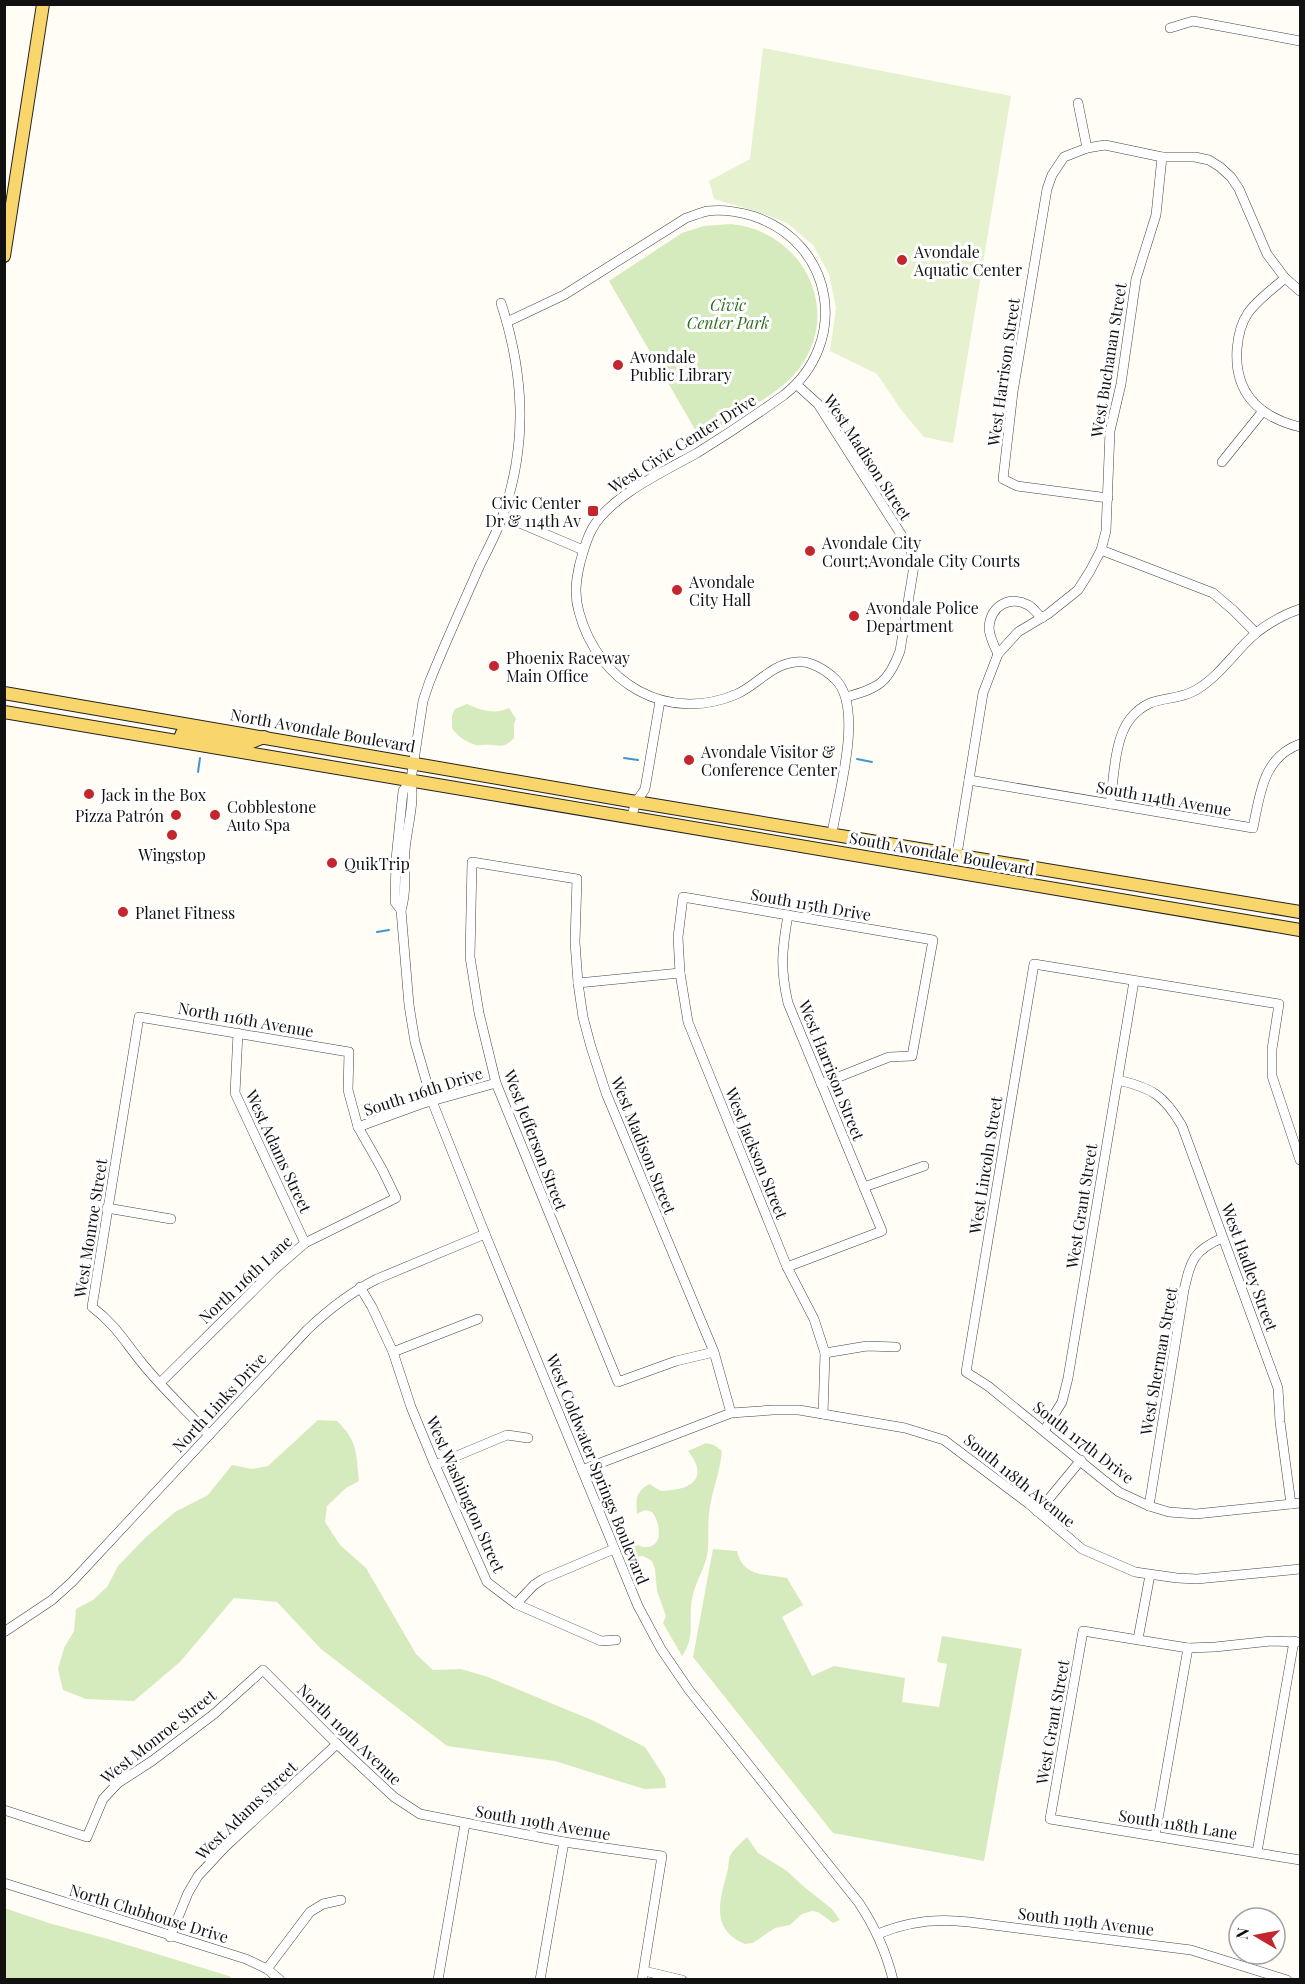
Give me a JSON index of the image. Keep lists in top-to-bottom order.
{
  "streets": {
    "main road": ["North Avondale Boulevard", "South Avondale Boulevard"],
    "street": [
      "West Buchanan Street",
      "West Harrison Street",
      "West Civic Center Drive",
      "West Madison Street",
      "South 114th Avenue",
      "South 115th Drive",
      "North 116th Avenue",
      "South 116th Drive",
      "West Jefferson Street",
      "West Adams Street",
      "West Jackson Street",
      "West Lincoln Street",
      "West Grant Street",
      "West Monroe Street",
      "West Hadley Street",
      "North 116th Lane",
      "West Sherman Street",
      "North Links Drive",
      "South 117th Drive",
      "West Coldwater Springs Boulevard",
      "South 118th Avenue",
      "West Washington Street",
      "North 119th Avenue",
      "South 119th Avenue",
      "South 118th Lane",
      "North Clubhouse Drive"
    ]
  },
  "crossings": [
    ["West Buchanan Street", "West Harrison Street"],
    ["West Buchanan Street", "South 114th Avenue"],
    ["West Buchanan Street", "South Avondale Boulevard"],
    ["West Harrison Street", "South 115th Drive"],
    ["West Harrison Street", "West Jackson Street"],
    ["West Civic Center Drive", "West Madison Street"],
    ["West Madison Street", "West Jefferson Street"],
    ["West Madison Street", "South 118th Avenue"],
    ["North Avondale Boulevard", "South Avondale Boulevard"],
    ["North Avondale Boulevard", "West Coldwater Springs Boulevard"],
    ["South 115th Drive", "West Jackson Street"],
    ["North 116th Avenue", "South 116th Drive"],
    ["North 116th Avenue", "West Adams Street"],
    ["North 116th Avenue", "West Monroe Street"],
    ["North 116th Avenue", "North 116th Lane"],
    ["South 116th Drive", "West Jefferson Street"],
    ["South 116th Drive", "North 116th Lane"],
    ["South 116th Drive", "West Coldwater Springs Boulevard"],
    ["West Adams Street", "North 116th Lane"],
    ["West Adams Street", "North 119th Avenue"],
    ["West Adams Street", "North Clubhouse Drive"],
    ["West Jackson Street", "South 118th Avenue"],
    ["West Lincoln Street", "West Grant Street"],
    ["West Lincoln Street", "South 117th Drive"],
    ["West Grant Street", "West Hadley Street"],
    ["West Grant Street", "South 117th Drive"],
    ["West Grant Street", "South 118th Lane"],
    ["West Monroe Street", "North 116th Lane"],
    ["West Monroe Street", "North Links Drive"],
    ["West Monroe Street", "North 119th Avenue"],
    ["West Hadley Street", "West Sherman Street"],
    ["West Hadley Street", "South 117th Drive"],
    ["West Sherman Street", "South 117th Drive"],
    ["North Links Drive", "West Coldwater Springs Boulevard"],
    ["North Links Drive", "West Washington Street"],
    ["West Coldwater Springs Boulevard", "South 118th Avenue"],
    ["West Coldwater Springs Boulevard", "South 119th Avenue"],
    ["North 119th Avenue", "South 119th Avenue"]
  ],
  "parks": ["Civic Center Park"],
  "places": {
    "other": [
      "Avondale Aquatic Center",
      "Avondale Public Library",
      "Avondale City Court;Avondale City Courts",
      "Avondale City Hall",
      "Avondale Police Department",
      "Phoenix Raceway Main Office",
      "Avondale Visitor & Conference Center",
      "Jack in the Box",
      "Pizza Patrón",
      "Cobblestone Auto Spa",
      "Wingstop",
      "QuikTrip",
      "Planet Fitness"
    ],
    "transit": ["Civic Center Dr & 114th Av"]
  },
  "north": "left"
}
